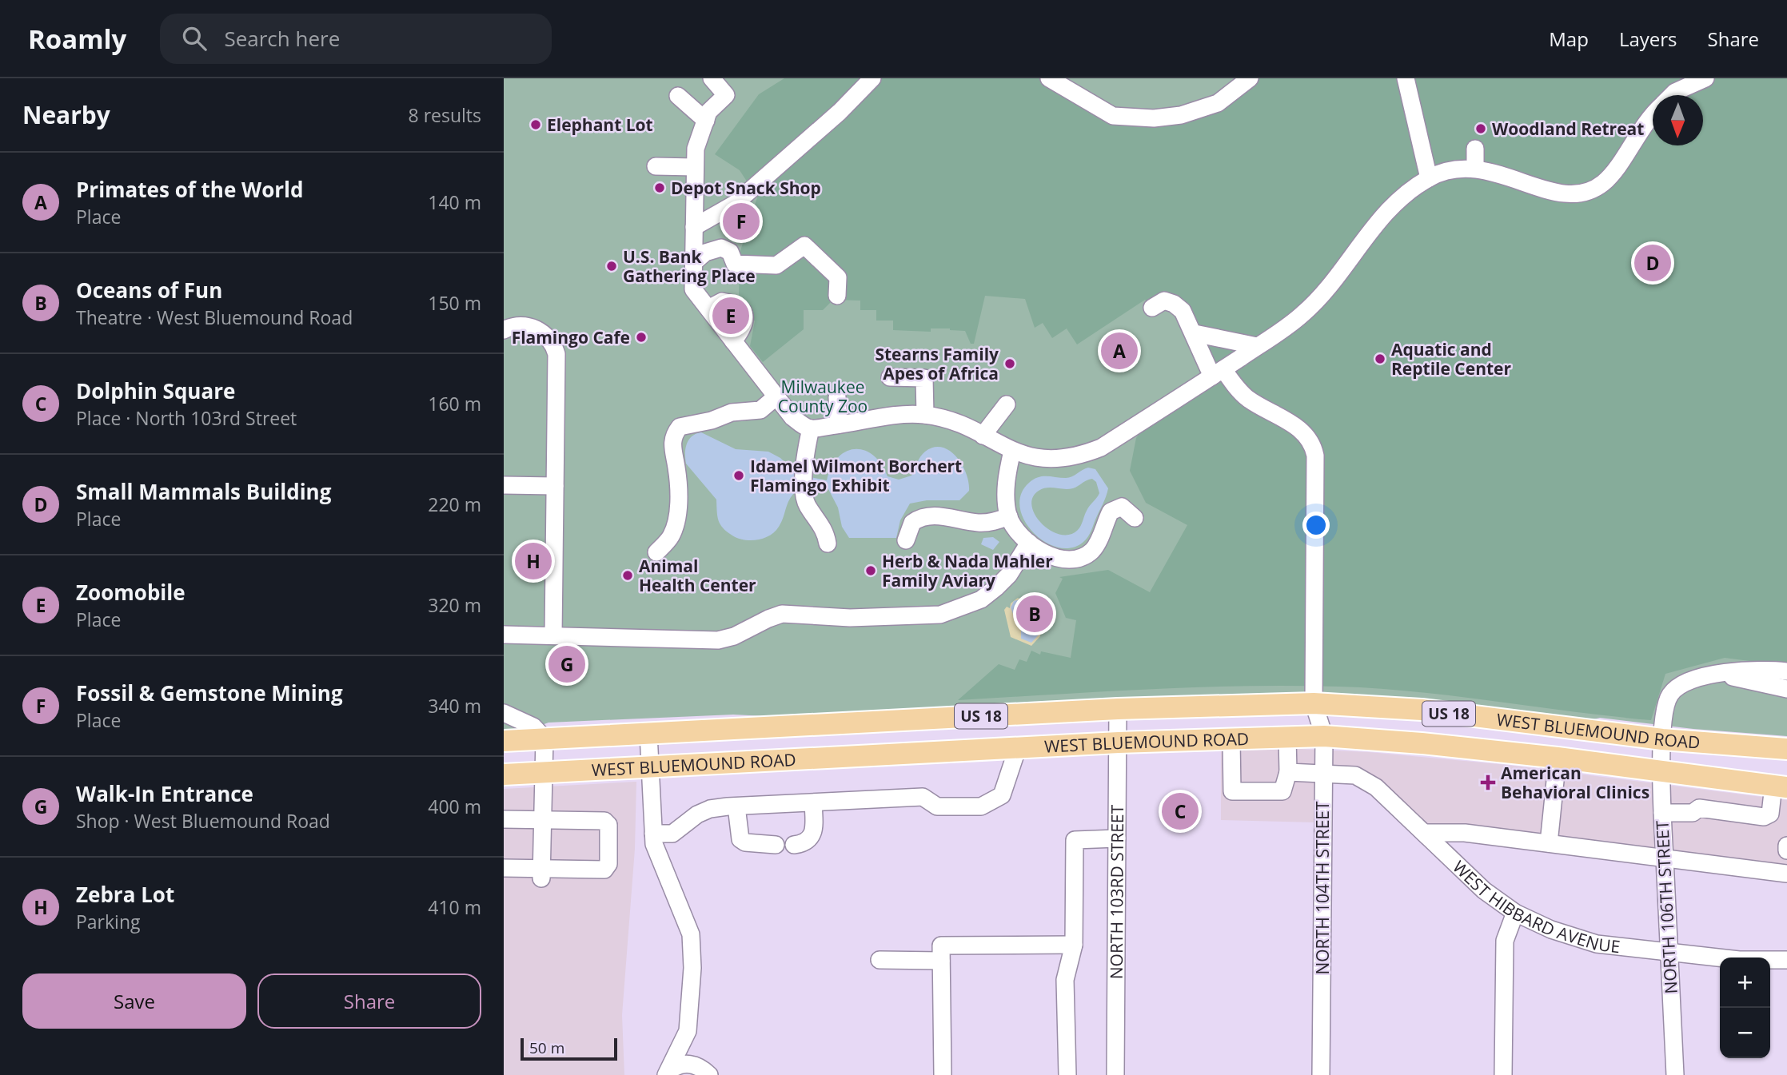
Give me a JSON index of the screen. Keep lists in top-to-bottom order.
{
  "streets": {
    "main road": ["US 18", "WEST BLUEMOUND ROAD"],
    "street": [
      "NORTH 104TH STREET",
      "NORTH 103RD STREET",
      "WEST HIBBARD AVENUE",
      "NORTH 106TH STREET"
    ]
  },
  "crossings": [
    ["WEST BLUEMOUND ROAD", "NORTH 104TH STREET"],
    ["WEST BLUEMOUND ROAD", "NORTH 103RD STREET"],
    ["WEST BLUEMOUND ROAD", "NORTH 106TH STREET"],
    ["NORTH 104TH STREET", "WEST HIBBARD AVENUE"],
    ["WEST HIBBARD AVENUE", "NORTH 106TH STREET"]
  ],
  "parks": ["Milwaukee County Zoo"],
  "places": {
    "other": [
      "Elephant Lot",
      "Woodland Retreat",
      "Depot Snack Shop",
      "U.S. Bank Gathering Place",
      "Flamingo Cafe",
      "Aquatic and Reptile Center",
      "Stearns Family Apes of Africa",
      "Idamel Wilmont Borchert Flamingo Exhibit",
      "Herb & Nada Mahler Family Aviary",
      "Animal Health Center"
    ],
    "health": ["American Behavioral Clinics"]
  },
  "scale_bar": "50 m",
  "north": "bottom",
  "page": {
    "header": "Roamly",
    "search": "Search here",
    "nav": ["Map", "Layers", "Share"],
    "heading": ["Nearby", "8 results"],
    "list": [
      {
        "mark": "A",
        "name": "Primates of the World",
        "note": "Place",
        "value": "140 m"
      },
      {
        "mark": "B",
        "name": "Oceans of Fun",
        "note": "Theatre · West Bluemound Road",
        "value": "150 m"
      },
      {
        "mark": "C",
        "name": "Dolphin Square",
        "note": "Place · North 103rd Street",
        "value": "160 m"
      },
      {
        "mark": "D",
        "name": "Small Mammals Building",
        "note": "Place",
        "value": "220 m"
      },
      {
        "mark": "E",
        "name": "Zoomobile",
        "note": "Place",
        "value": "320 m"
      },
      {
        "mark": "F",
        "name": "Fossil & Gemstone Mining",
        "note": "Place",
        "value": "340 m"
      },
      {
        "mark": "G",
        "name": "Walk-In Entrance",
        "note": "Shop · West Bluemound Road",
        "value": "400 m"
      },
      {
        "mark": "H",
        "name": "Zebra Lot",
        "note": "Parking",
        "value": "410 m"
      }
    ],
    "pins": [
      "F",
      "D",
      "E",
      "A",
      "H",
      "B",
      "G",
      "C"
    ],
    "buttons": ["Save", "Share"],
    "map_buttons": ["+", "−"],
    "scale": "50 m"
  }
}
